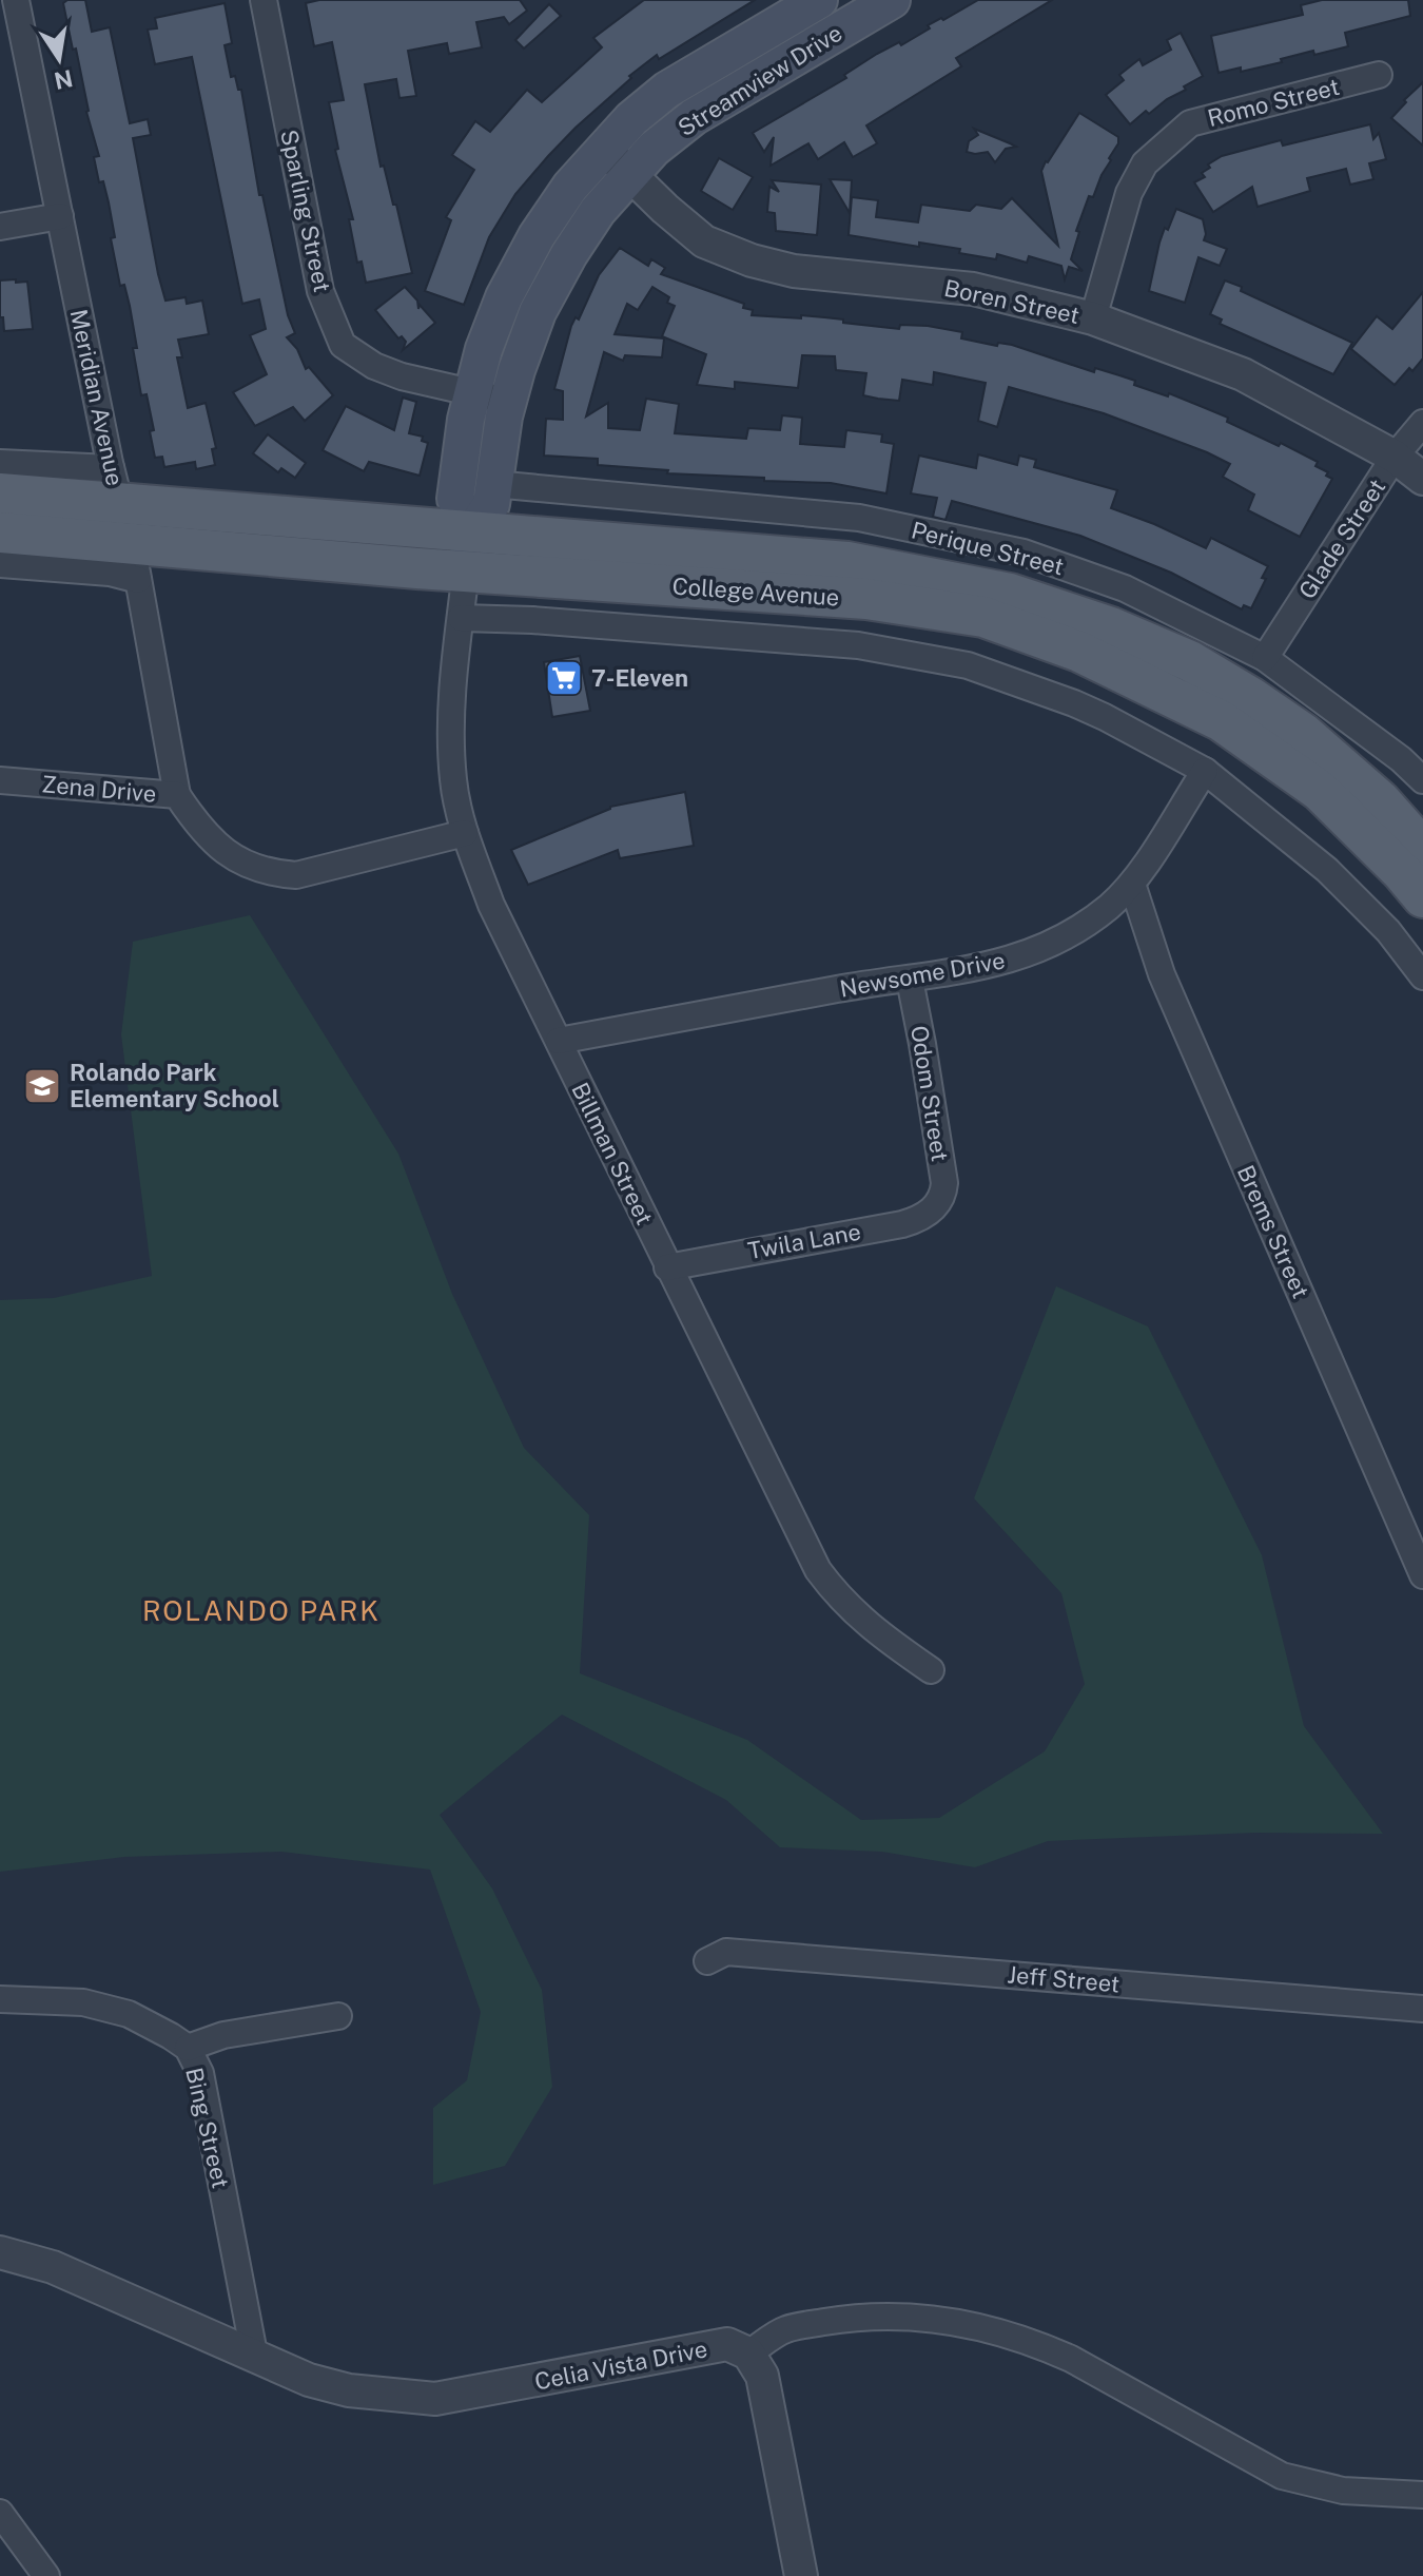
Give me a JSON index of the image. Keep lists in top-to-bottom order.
{
  "streets": {
    "main road": ["Streamview Drive", "College Avenue"],
    "street": [
      "Romo Street",
      "Sparling Street",
      "Boren Street",
      "Meridian Avenue",
      "Glade Street",
      "Perique Street",
      "Zena Drive",
      "Newsome Drive",
      "Odom Street",
      "Billman Street",
      "Brems Street",
      "Twila Lane",
      "Jeff Street",
      "Bing Street",
      "Celia Vista Drive"
    ]
  },
  "crossings": [
    ["Streamview Drive", "Sparling Street"],
    ["Streamview Drive", "Boren Street"],
    ["Streamview Drive", "Perique Street"],
    ["Streamview Drive", "College Avenue"],
    ["Streamview Drive", "Billman Street"],
    ["Romo Street", "Boren Street"],
    ["Boren Street", "Glade Street"],
    ["Meridian Avenue", "College Avenue"],
    ["Meridian Avenue", "Zena Drive"],
    ["Glade Street", "Perique Street"],
    ["College Avenue", "Billman Street"],
    ["Zena Drive", "Billman Street"],
    ["Newsome Drive", "Odom Street"],
    ["Newsome Drive", "Billman Street"],
    ["Newsome Drive", "Brems Street"],
    ["Odom Street", "Twila Lane"],
    ["Billman Street", "Twila Lane"],
    ["Bing Street", "Celia Vista Drive"]
  ],
  "districts": ["ROLANDO PARK"],
  "places": {
    "supermarket": ["7-Eleven"],
    "school or university": ["Rolando Park Elementary School"]
  },
  "north": "bottom"
}
